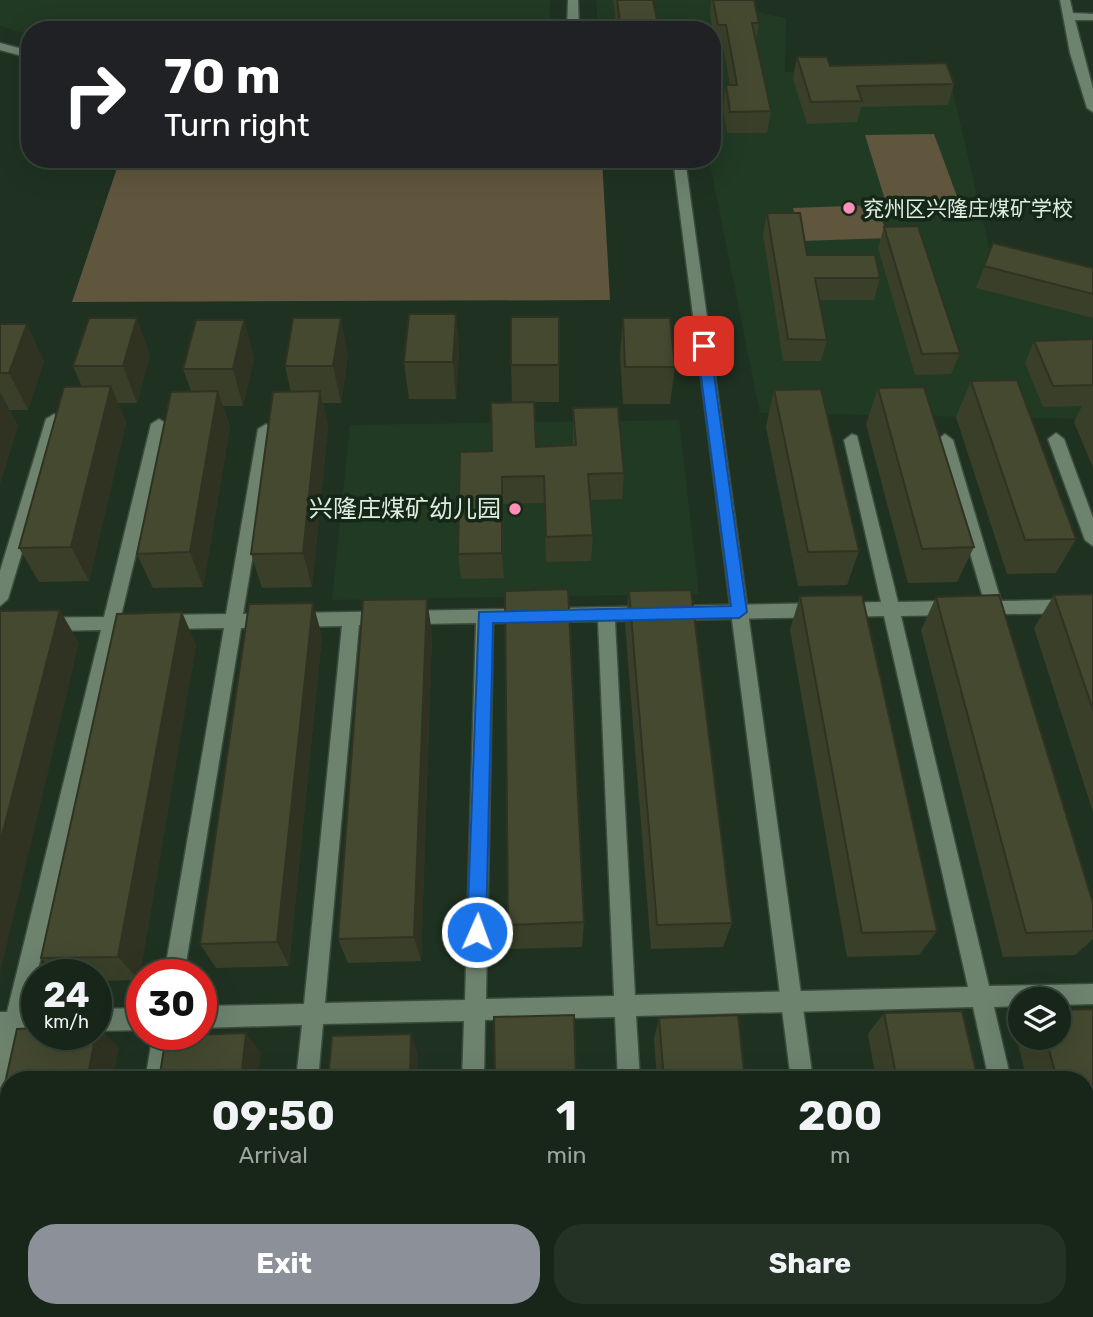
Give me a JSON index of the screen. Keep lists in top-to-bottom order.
{
  "places": ["兖州区兴隆庄煤矿学校", "兴隆庄煤矿幼儿园"],
  "page": {
    "turn": ["70 m", "Turn right"],
    "speed": "24 km/h",
    "limit": "30",
    "eta": [
      "09:50",
      "Arrival",
      "1",
      "min",
      "200",
      "m"
    ],
    "buttons": ["Exit", "Share"]
  }
}
